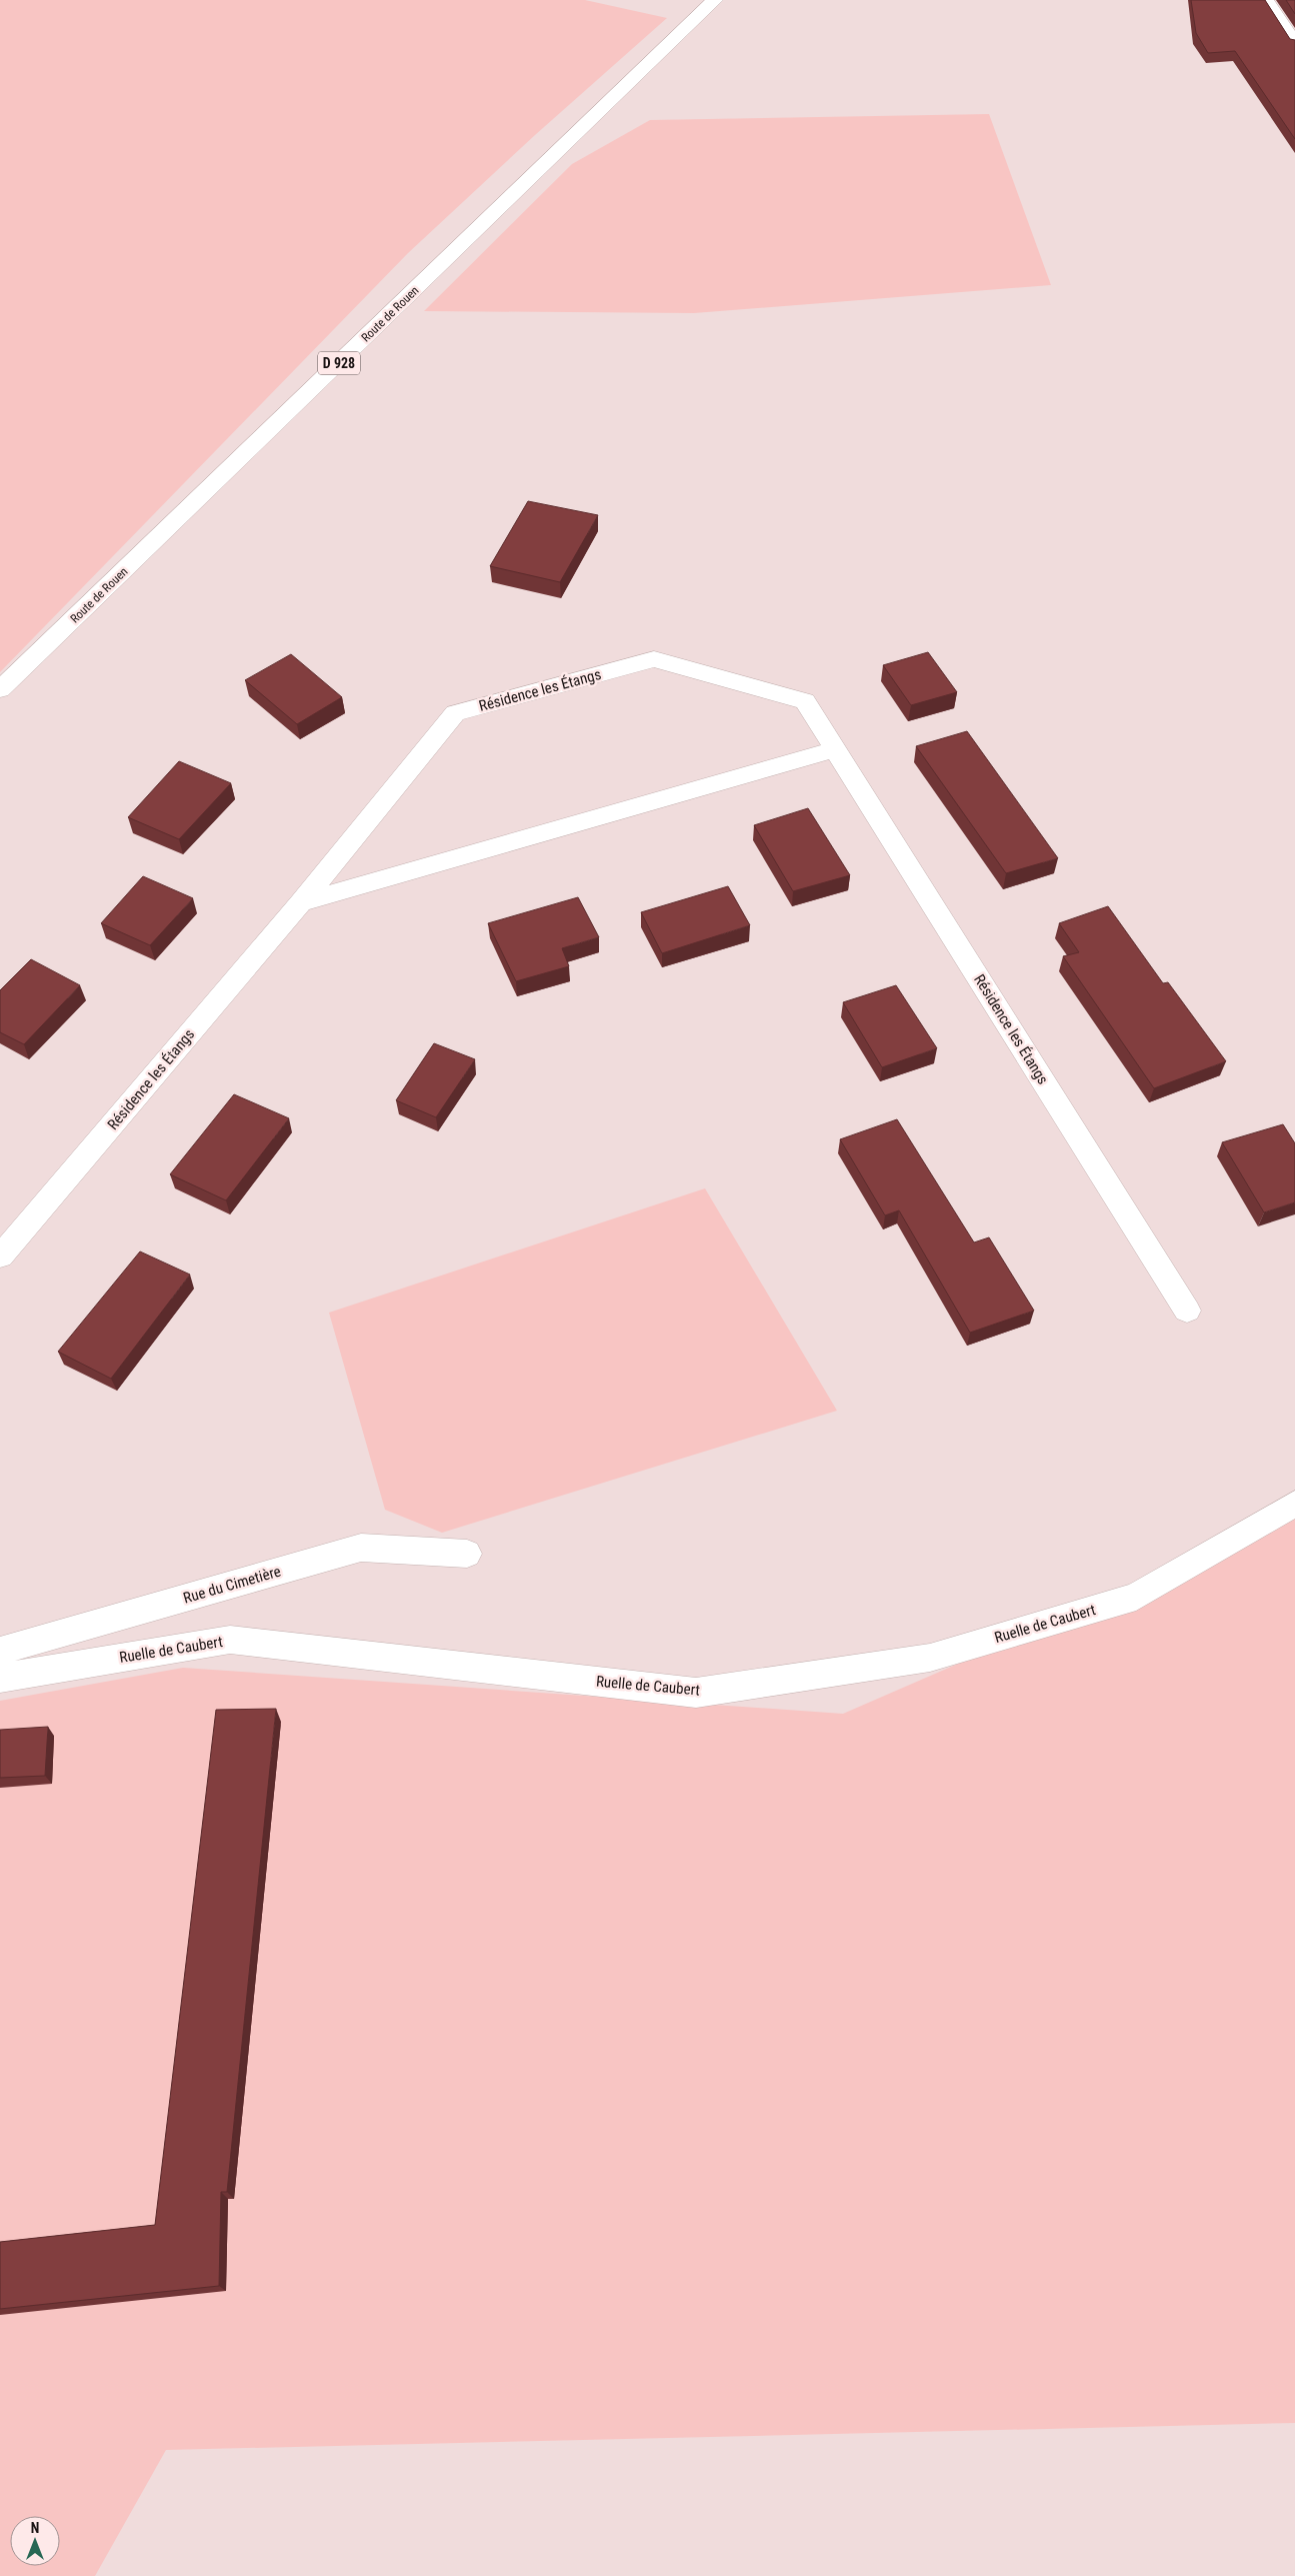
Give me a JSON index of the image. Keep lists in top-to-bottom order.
{
  "streets": {
    "street": [
      "Route de Rouen",
      "D 928",
      "Résidence les Étangs",
      "Rue du Cimetière",
      "Ruelle de Caubert"
    ]
  },
  "north": "top"
}
